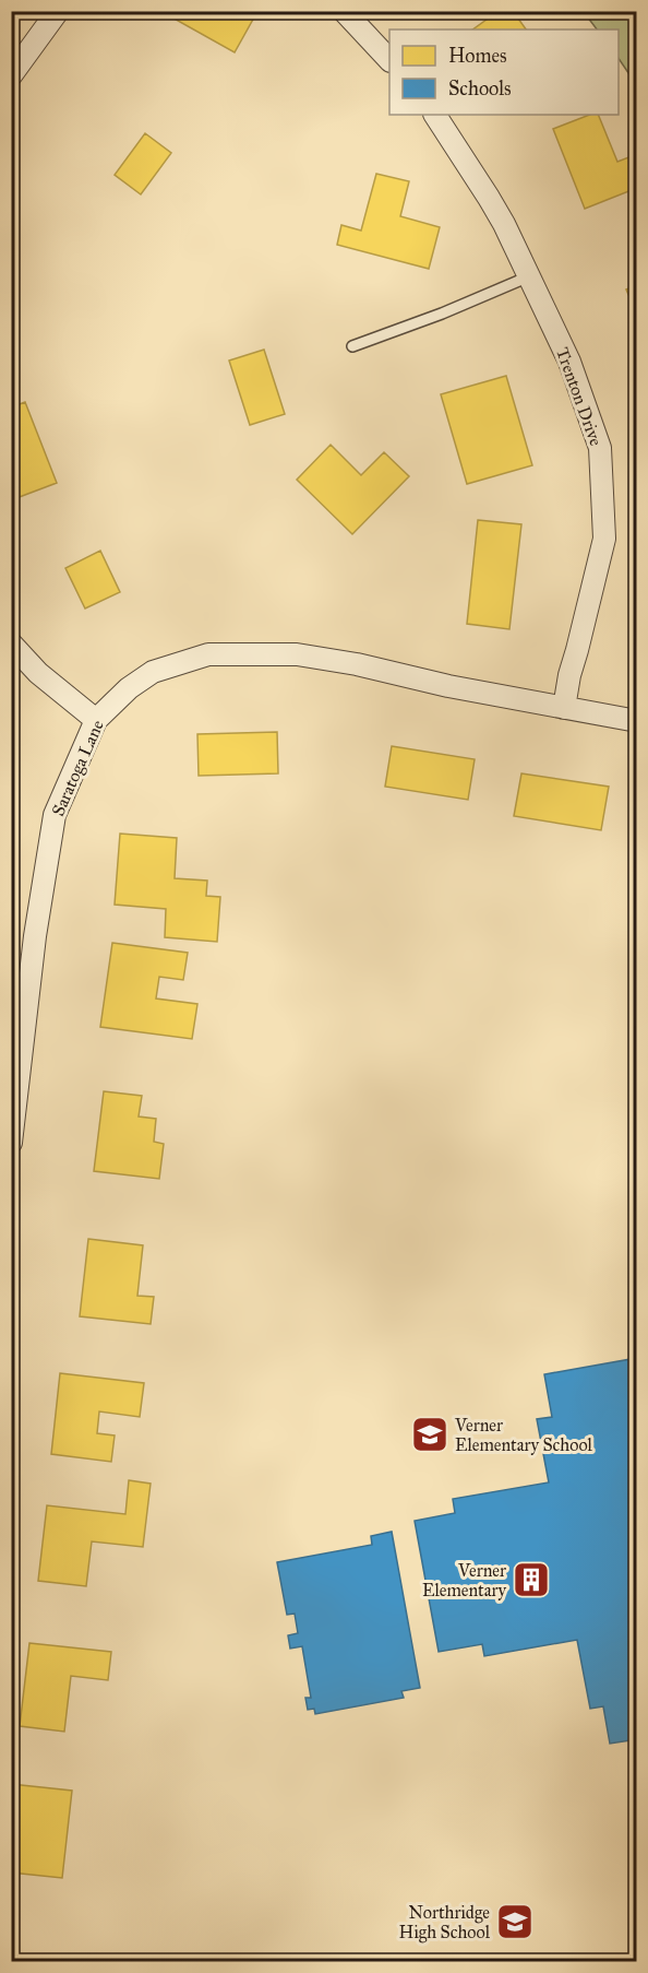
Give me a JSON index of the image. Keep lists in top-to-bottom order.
{
  "streets": {
    "street": ["Trenton Drive", "Saratoga Lane"]
  },
  "crossings": [
    ["Trenton Drive", "Saratoga Lane"]
  ],
  "places": {
    "school or university": ["Verner Elementary School", "Northridge High School"],
    "building": ["Verner Elementary"]
  },
  "legend": ["Homes", "Schools"]
}
